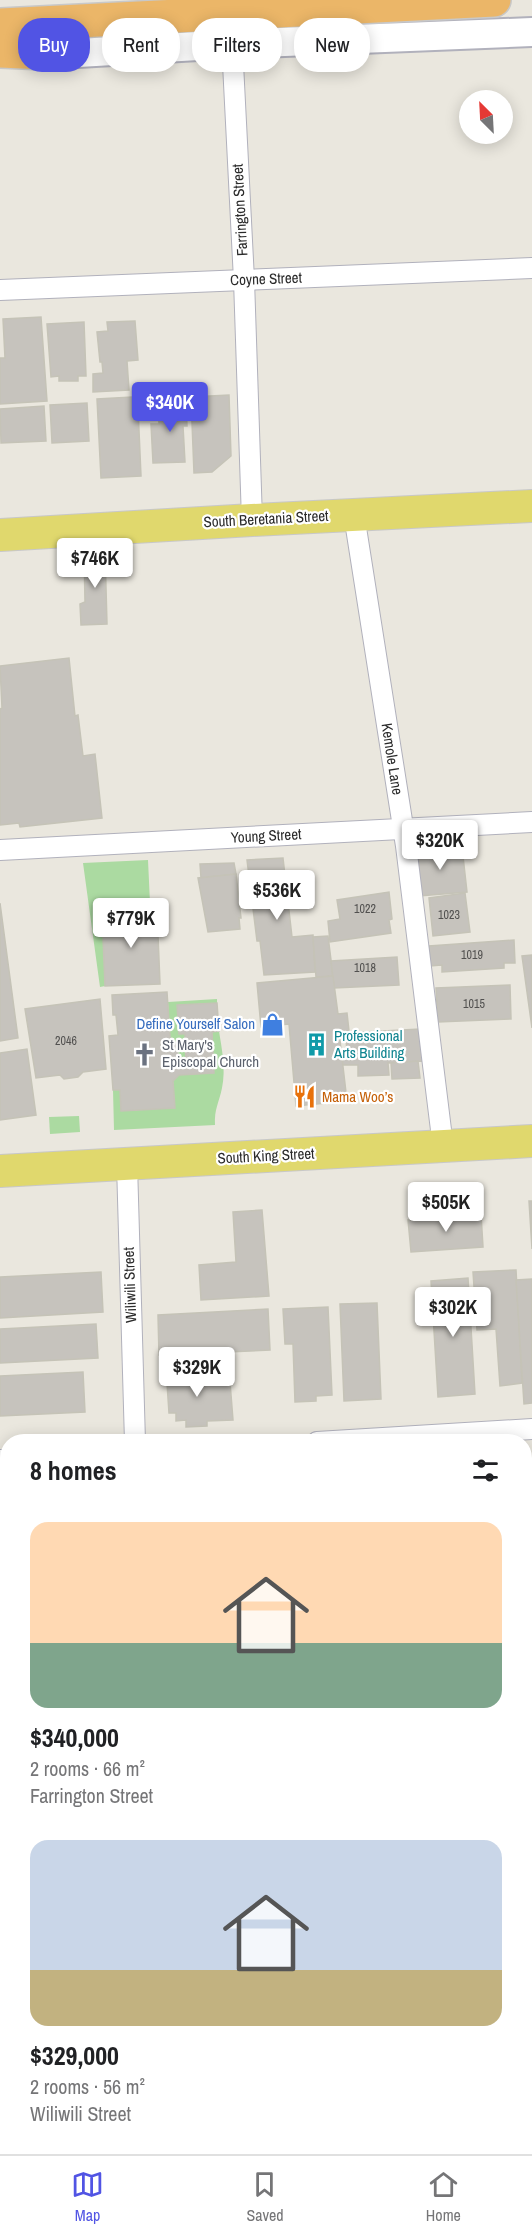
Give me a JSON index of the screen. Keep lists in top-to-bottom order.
{
  "streets": {
    "main road": ["South Beretania Street", "South King Street"],
    "street": [
      "Farrington Street",
      "Coyne Street",
      "Kemole Lane",
      "Young Street",
      "Wiliwili Street"
    ]
  },
  "crossings": [
    ["Farrington Street", "Coyne Street"],
    ["Farrington Street", "South Beretania Street"],
    ["South Beretania Street", "Kemole Lane"],
    ["Kemole Lane", "Young Street"],
    ["Kemole Lane", "South King Street"],
    ["South King Street", "Wiliwili Street"]
  ],
  "places": {
    "shop": ["Define Yourself Salon"],
    "building": ["Professional Arts Building"],
    "church": ["St Mary's Episcopal Church"],
    "restaurant": ["Mama Woo’s"]
  },
  "house_numbers": [
    "1022",
    "1023",
    "1019",
    "1018",
    "1015",
    "2046"
  ],
  "north": "top left",
  "page": {
    "chip": [
      "Buy",
      "Rent",
      "Filters",
      "New"
    ],
    "price": [
      "$340K",
      "$746K",
      "$320K",
      "$536K",
      "$779K",
      "$505K",
      "$302K",
      "$329K"
    ],
    "heading": "8 homes",
    "list": [
      {
        "name": "$340,000",
        "note": "2 rooms · 66 m² · Farrington Street"
      },
      {
        "name": "$329,000",
        "note": "2 rooms · 56 m² · Wiliwili Street"
      }
    ],
    "tabs": ["Map", "Saved", "Home"]
  }
}
